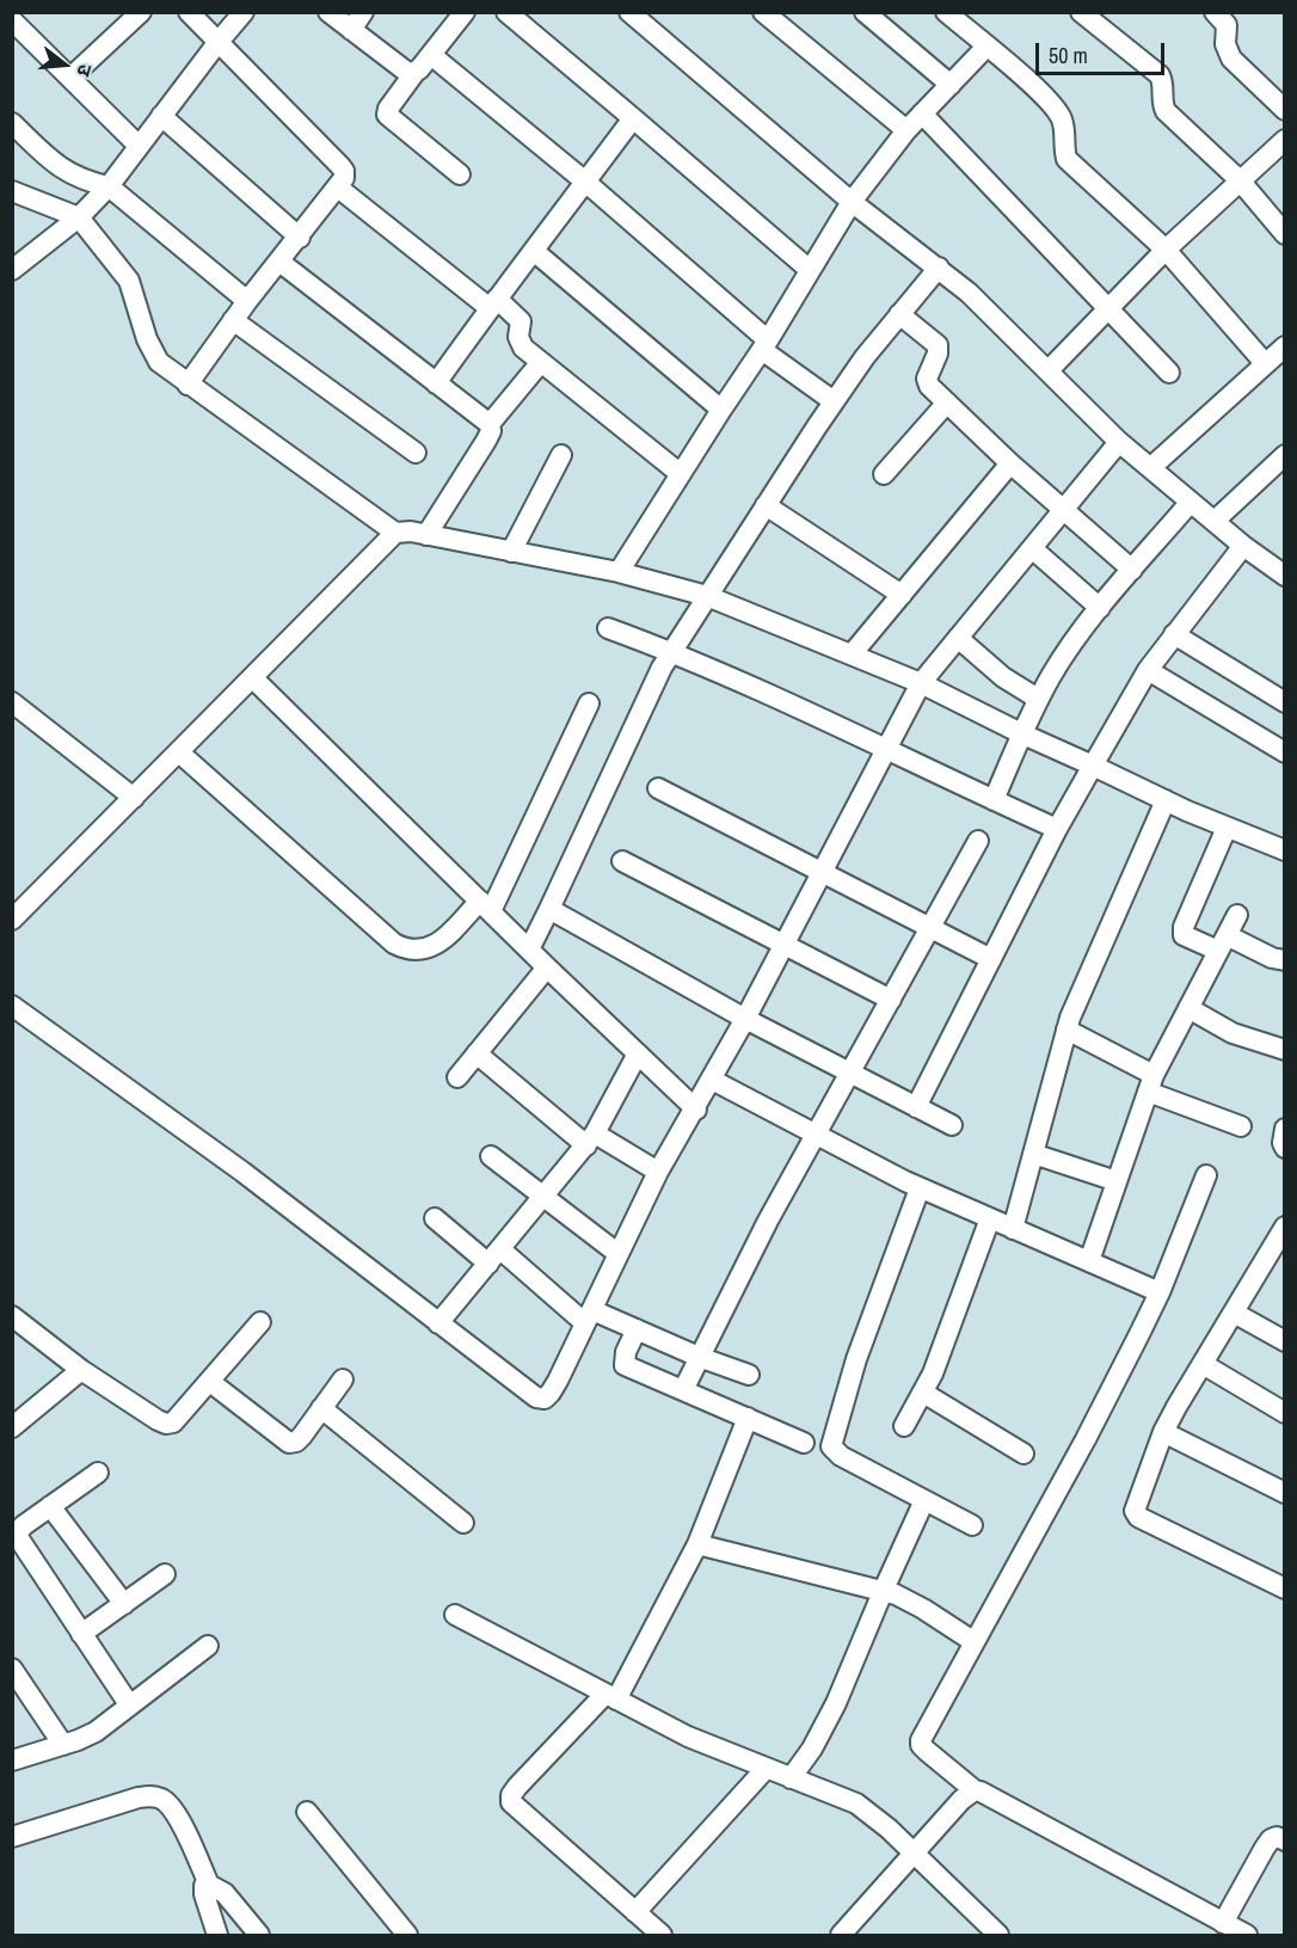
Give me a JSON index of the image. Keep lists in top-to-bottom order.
{
  "scale_bar": "50 m",
  "north": "right"
}
